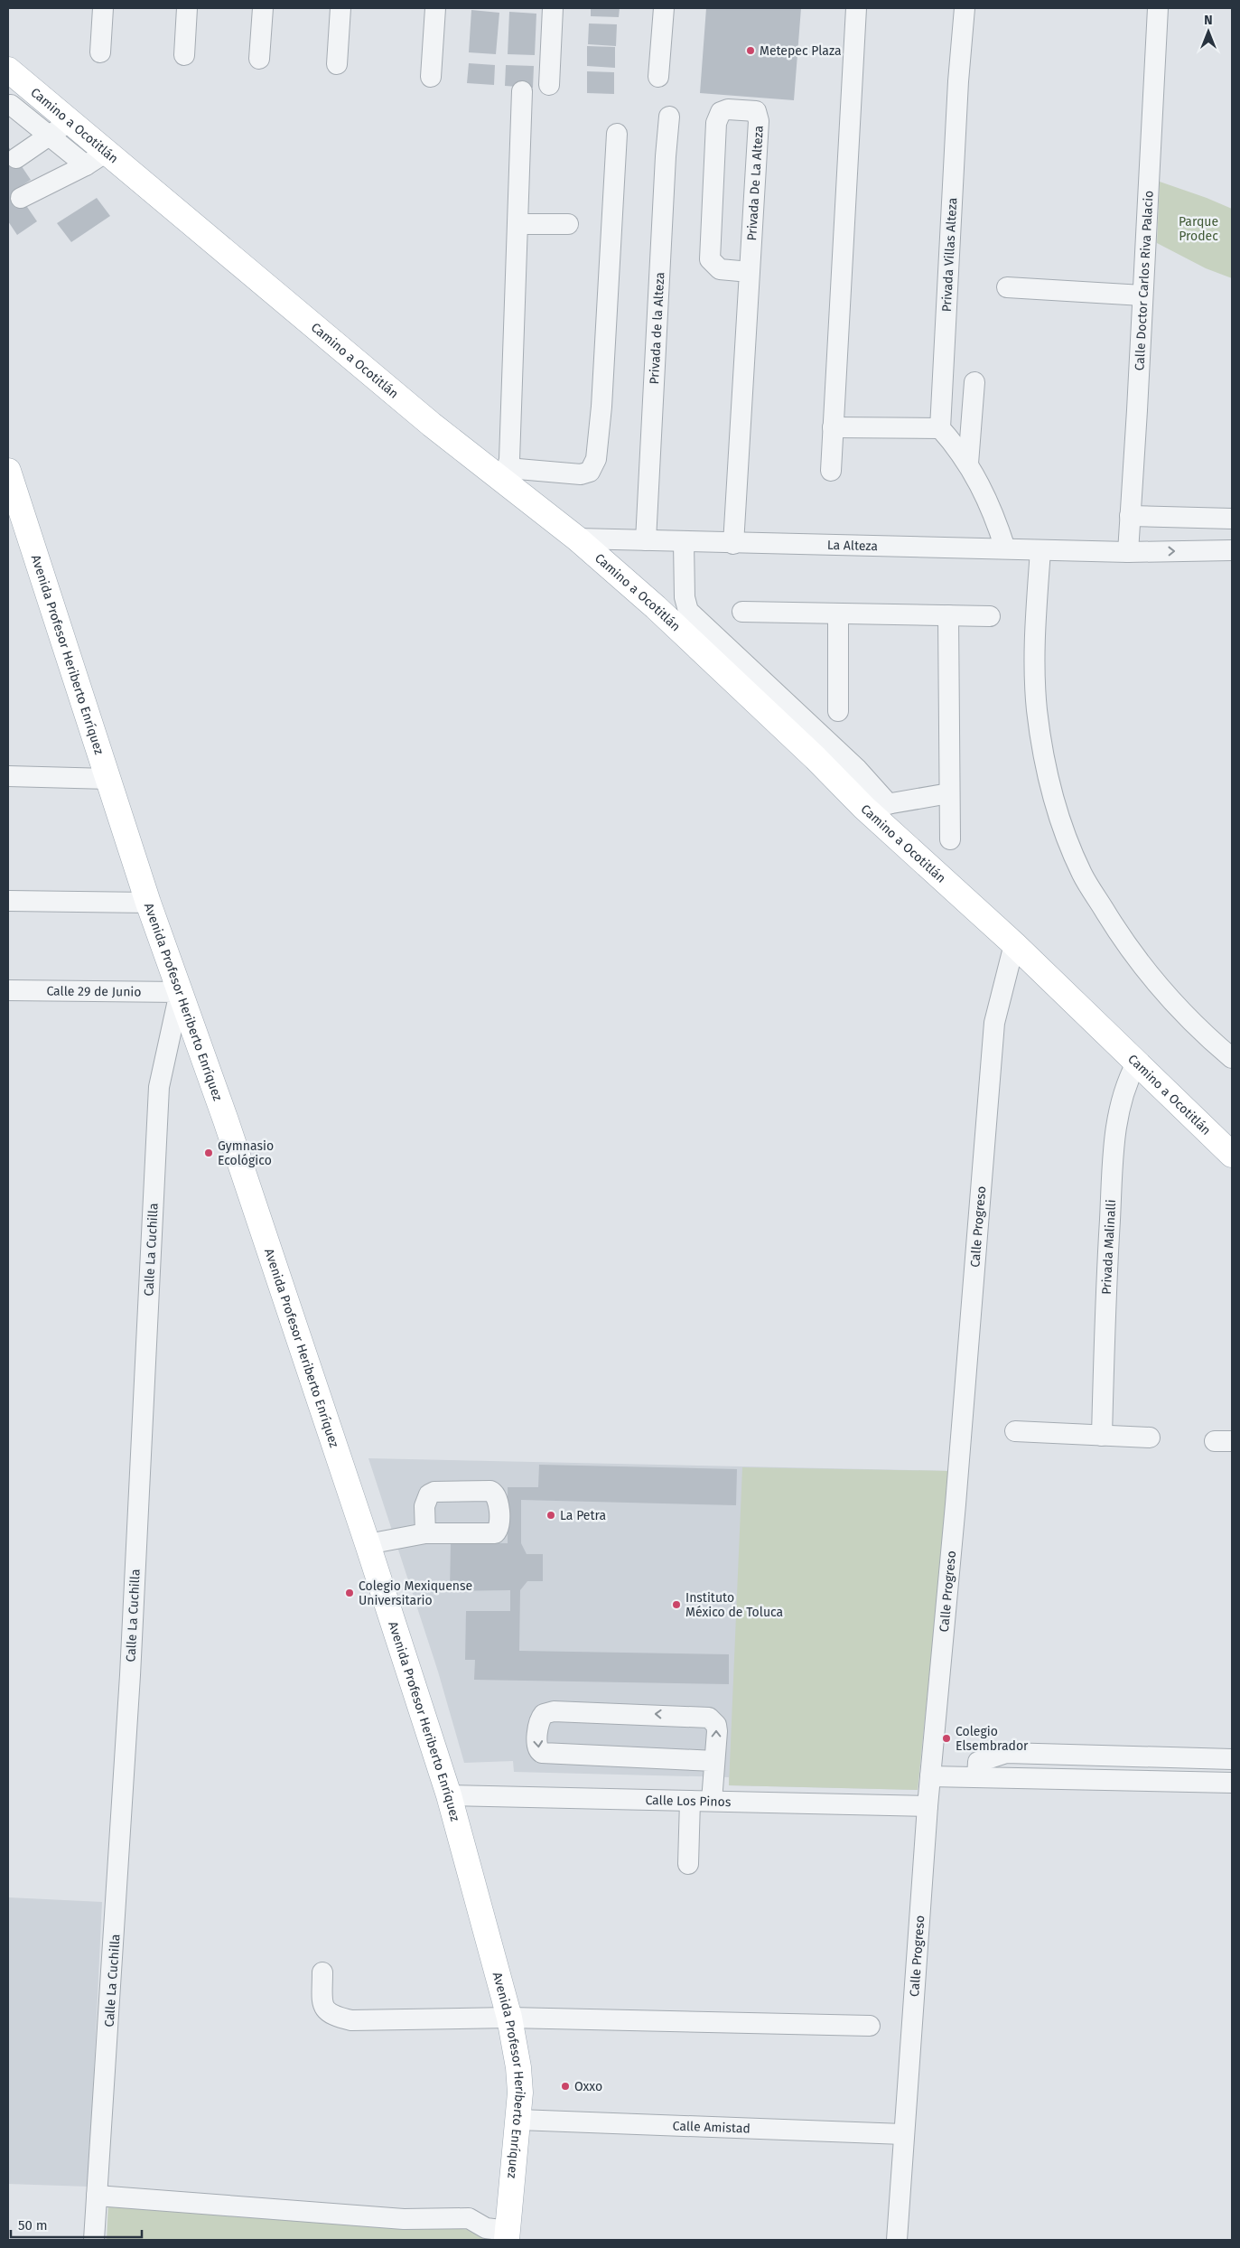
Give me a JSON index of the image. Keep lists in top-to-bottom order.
{
  "streets": {
    "main road": ["Camino a Ocotitlán", "Avenida Profesor Heriberto Enríquez"],
    "street": [
      "Privada De La Alteza",
      "Privada Villas Alteza",
      "Calle Doctor Carlos Riva Palacio",
      "Privada de la Alteza",
      "La Alteza",
      "Calle 29 de Junio",
      "Calle Progreso",
      "Privada Malinalli",
      "Calle La Cuchilla",
      "Calle Los Pinos",
      "Calle Amistad"
    ]
  },
  "crossings": [
    ["Camino a Ocotitlán", "La Alteza"],
    ["Camino a Ocotitlán", "Calle Progreso"],
    ["Camino a Ocotitlán", "Privada Malinalli"],
    ["Calle Doctor Carlos Riva Palacio", "La Alteza"],
    ["Privada de la Alteza", "La Alteza"],
    ["Avenida Profesor Heriberto Enríquez", "Calle 29 de Junio"],
    ["Avenida Profesor Heriberto Enríquez", "Calle La Cuchilla"],
    ["Avenida Profesor Heriberto Enríquez", "Calle Los Pinos"],
    ["Avenida Profesor Heriberto Enríquez", "Calle Amistad"],
    ["Calle 29 de Junio", "Calle La Cuchilla"],
    ["Calle Progreso", "Calle Los Pinos"],
    ["Calle Progreso", "Calle Amistad"]
  ],
  "parks": ["Parque Prodec"],
  "places": [
    "Metepec Plaza",
    "Gymnasio Ecológico",
    "La Petra",
    "Colegio Mexiquense Universitario",
    "Instituto México de Toluca",
    "Colegio Elsembrador",
    "Oxxo"
  ],
  "scale_bar": "50 m",
  "north": "top"
}
